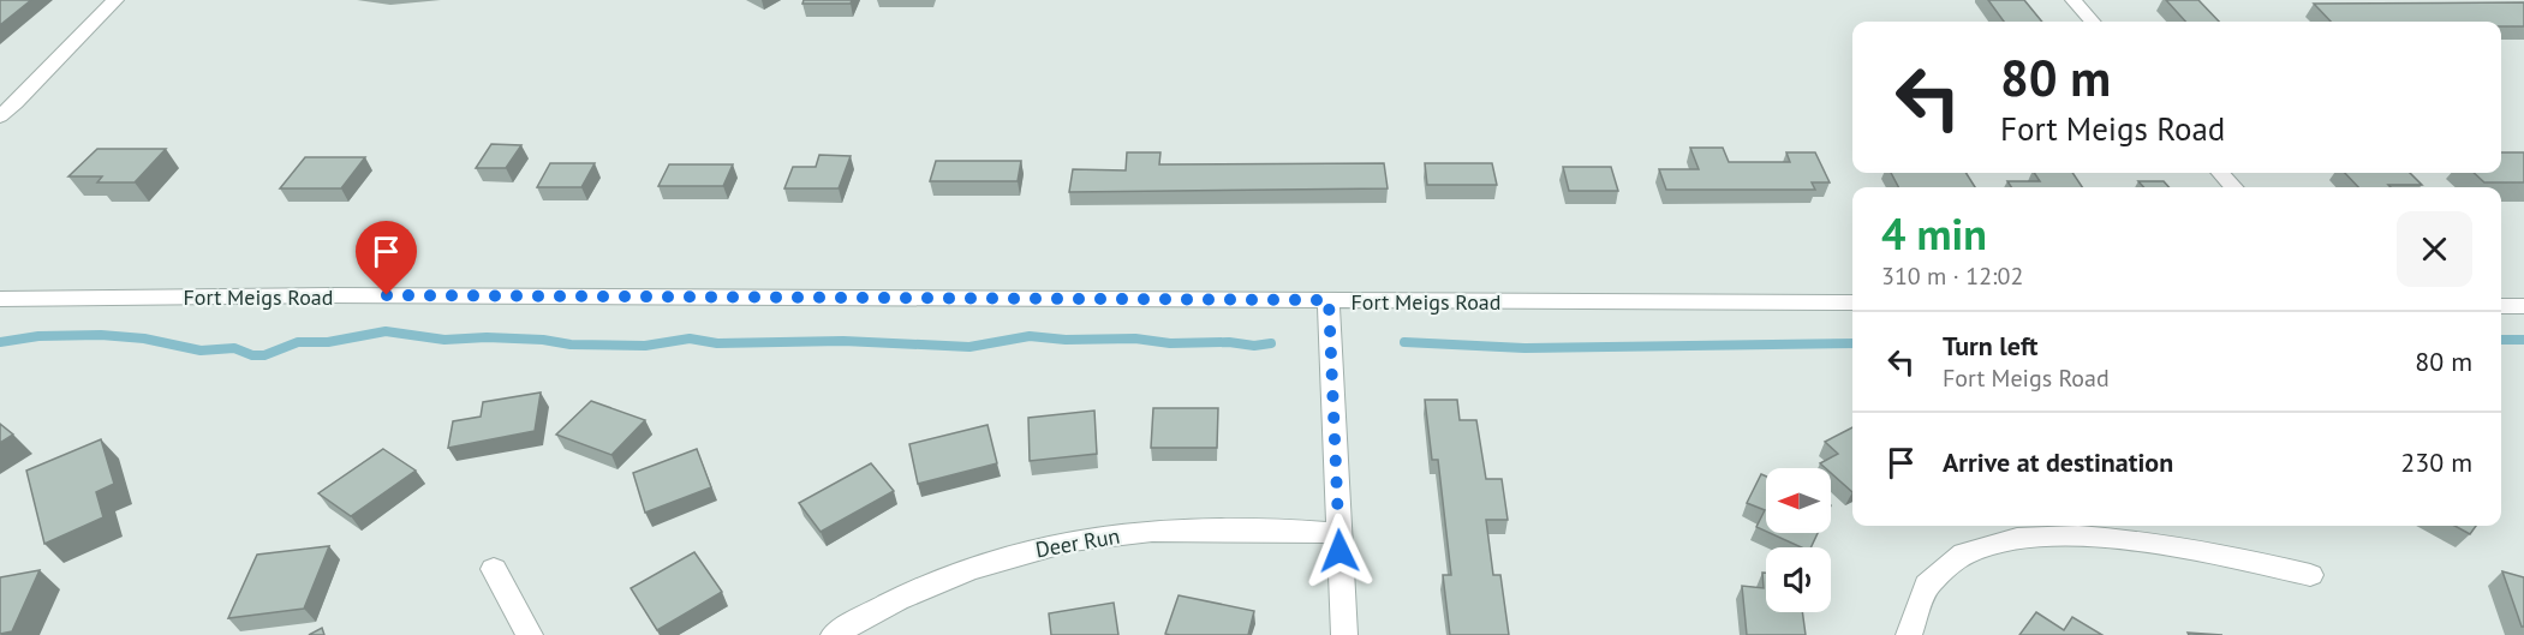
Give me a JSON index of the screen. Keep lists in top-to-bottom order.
{
  "streets": {
    "street": ["Fort Meigs Road", "Deer Run"]
  },
  "north": "left",
  "page": {
    "turn": ["80 m", "Fort Meigs Road"],
    "heading": ["4 min", "310 m · 12:02"],
    "list": [
      {
        "name": "Turn left",
        "note": "Fort Meigs Road",
        "value": "80 m"
      },
      {
        "name": "Arrive at destination",
        "value": "230 m"
      }
    ]
  }
}
